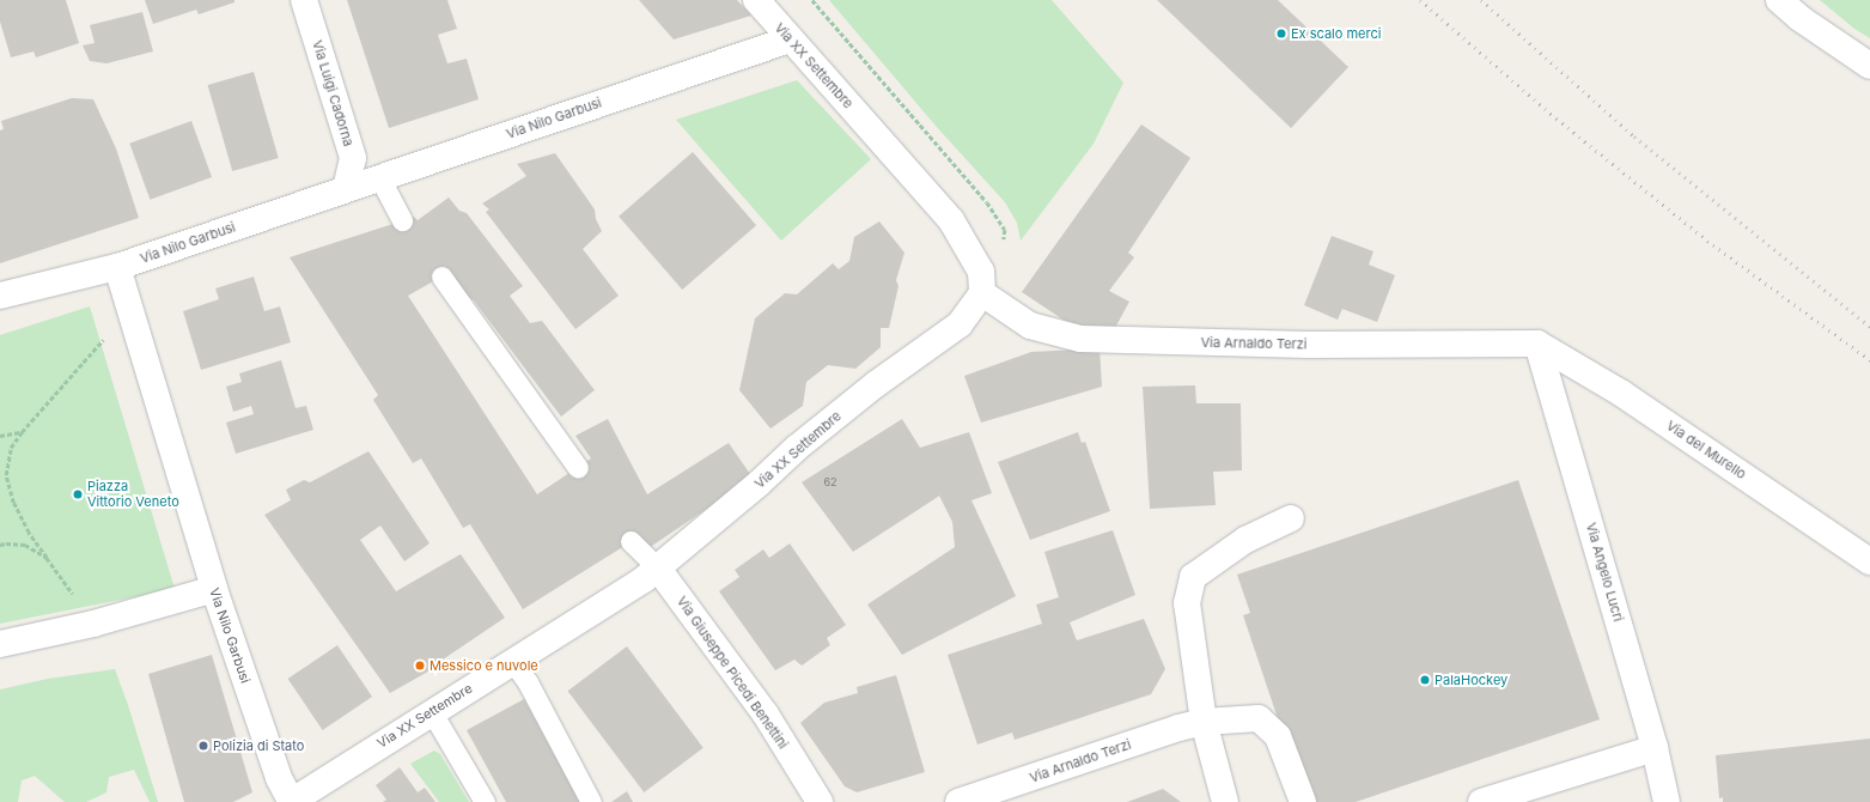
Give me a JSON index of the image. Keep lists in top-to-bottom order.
{
  "streets": {
    "street": [
      "Via XX Settembre",
      "Via Luigi Cadorna",
      "Via Nilo Garbusi",
      "Via Arnaldo Terzi",
      "Via del Murello",
      "Via Angelo Lucri",
      "Via Giuseppe Picedi Benettini"
    ]
  },
  "crossings": [
    ["Via XX Settembre", "Via Nilo Garbusi"],
    ["Via XX Settembre", "Via Arnaldo Terzi"],
    ["Via XX Settembre", "Via Giuseppe Picedi Benettini"],
    ["Via Luigi Cadorna", "Via Nilo Garbusi"],
    ["Via Arnaldo Terzi", "Via del Murello"],
    ["Via Arnaldo Terzi", "Via Angelo Lucri"],
    ["Via del Murello", "Via Angelo Lucri"]
  ],
  "places": [
    "Ex scalo merci",
    "Piazza Vittorio Veneto",
    "Messico e nuvole",
    "PalaHockey",
    "Polizia di Stato"
  ],
  "house_numbers": ["62"]
}
